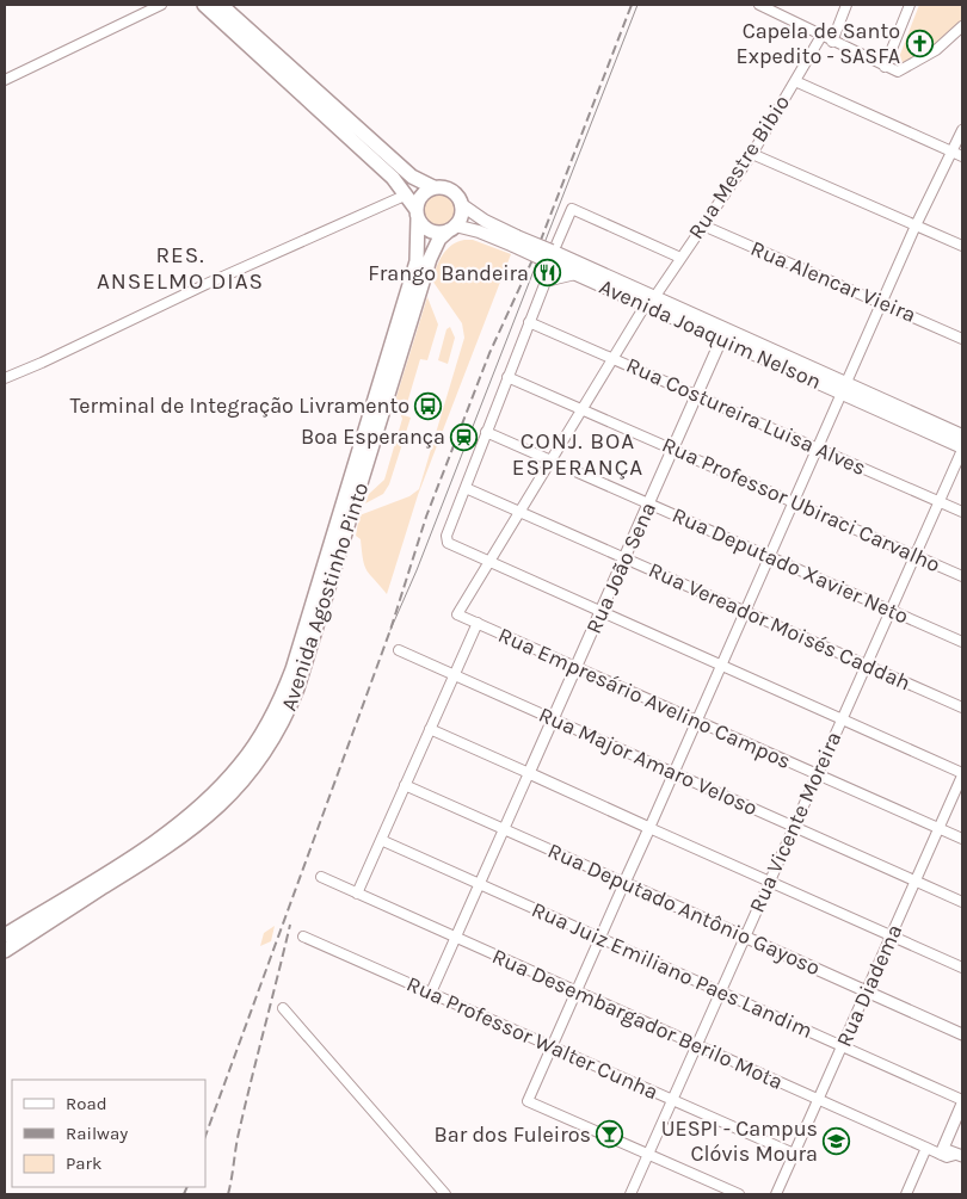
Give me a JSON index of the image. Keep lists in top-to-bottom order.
{
  "streets": {
    "main road": ["Avenida Joaquim Nelson", "Avenida Agostinho Pinto"],
    "street": [
      "Rua Mestre Bibio",
      "Rua Alencar Vieira",
      "Rua Costureira Luisa Alves",
      "Rua Professor Ubiraci Carvalho",
      "Rua Deputado Xavier Neto",
      "Rua João Sena",
      "Rua Vereador Moisés Caddah",
      "Rua Empresário Avelino Campos",
      "Rua Major Amaro Veloso",
      "Rua Vicente Moreira",
      "Rua Deputado Antônio Gayoso",
      "Rua Juiz Emiliano Paes Landim",
      "Rua Diadema",
      "Rua Desembargador Berilo Mota",
      "Rua Professor Walter Cunha"
    ]
  },
  "crossings": [
    ["Rua Mestre Bibio", "Rua Alencar Vieira"],
    ["Rua Mestre Bibio", "Avenida Joaquim Nelson"],
    ["Rua Mestre Bibio", "Rua Costureira Luisa Alves"],
    ["Rua Mestre Bibio", "Rua Professor Ubiraci Carvalho"],
    ["Rua Mestre Bibio", "Rua Deputado Xavier Neto"],
    ["Rua Mestre Bibio", "Rua Vereador Moisés Caddah"],
    ["Rua Mestre Bibio", "Rua Empresário Avelino Campos"],
    ["Avenida Joaquim Nelson", "Rua João Sena"],
    ["Avenida Joaquim Nelson", "Avenida Agostinho Pinto"],
    ["Avenida Joaquim Nelson", "Rua Vicente Moreira"],
    ["Rua Costureira Luisa Alves", "Rua João Sena"],
    ["Rua Costureira Luisa Alves", "Rua Vicente Moreira"],
    ["Rua Professor Ubiraci Carvalho", "Rua João Sena"],
    ["Rua Professor Ubiraci Carvalho", "Rua Vicente Moreira"],
    ["Rua Deputado Xavier Neto", "Rua João Sena"],
    ["Rua Deputado Xavier Neto", "Rua Vicente Moreira"],
    ["Rua João Sena", "Rua Vereador Moisés Caddah"],
    ["Rua João Sena", "Rua Empresário Avelino Campos"],
    ["Rua João Sena", "Rua Major Amaro Veloso"],
    ["Rua Vereador Moisés Caddah", "Rua Vicente Moreira"],
    ["Rua Empresário Avelino Campos", "Rua Vicente Moreira"],
    ["Rua Empresário Avelino Campos", "Rua Diadema"],
    ["Rua Major Amaro Veloso", "Rua Vicente Moreira"],
    ["Rua Major Amaro Veloso", "Rua Diadema"],
    ["Rua Vicente Moreira", "Rua Deputado Antônio Gayoso"],
    ["Rua Vicente Moreira", "Rua Juiz Emiliano Paes Landim"],
    ["Rua Vicente Moreira", "Rua Desembargador Berilo Mota"],
    ["Rua Vicente Moreira", "Rua Professor Walter Cunha"],
    ["Rua Deputado Antônio Gayoso", "Rua Diadema"],
    ["Rua Juiz Emiliano Paes Landim", "Rua Diadema"],
    ["Rua Diadema", "Rua Desembargador Berilo Mota"],
    ["Rua Diadema", "Rua Professor Walter Cunha"]
  ],
  "districts": ["RES. ANSELMO DIAS", "CONJ. BOA ESPERANÇA"],
  "places": {
    "church": ["Capela de Santo Expedito - SASFA"],
    "restaurant": ["Frango Bandeira"],
    "bus stop": ["Terminal de Integração Livramento"],
    "station": ["Boa Esperança"],
    "bar": ["Bar dos Fuleiros"],
    "school or university": ["UESPI - Campus Clóvis Moura"]
  },
  "legend": ["Road", "Railway", "Park"]
}
